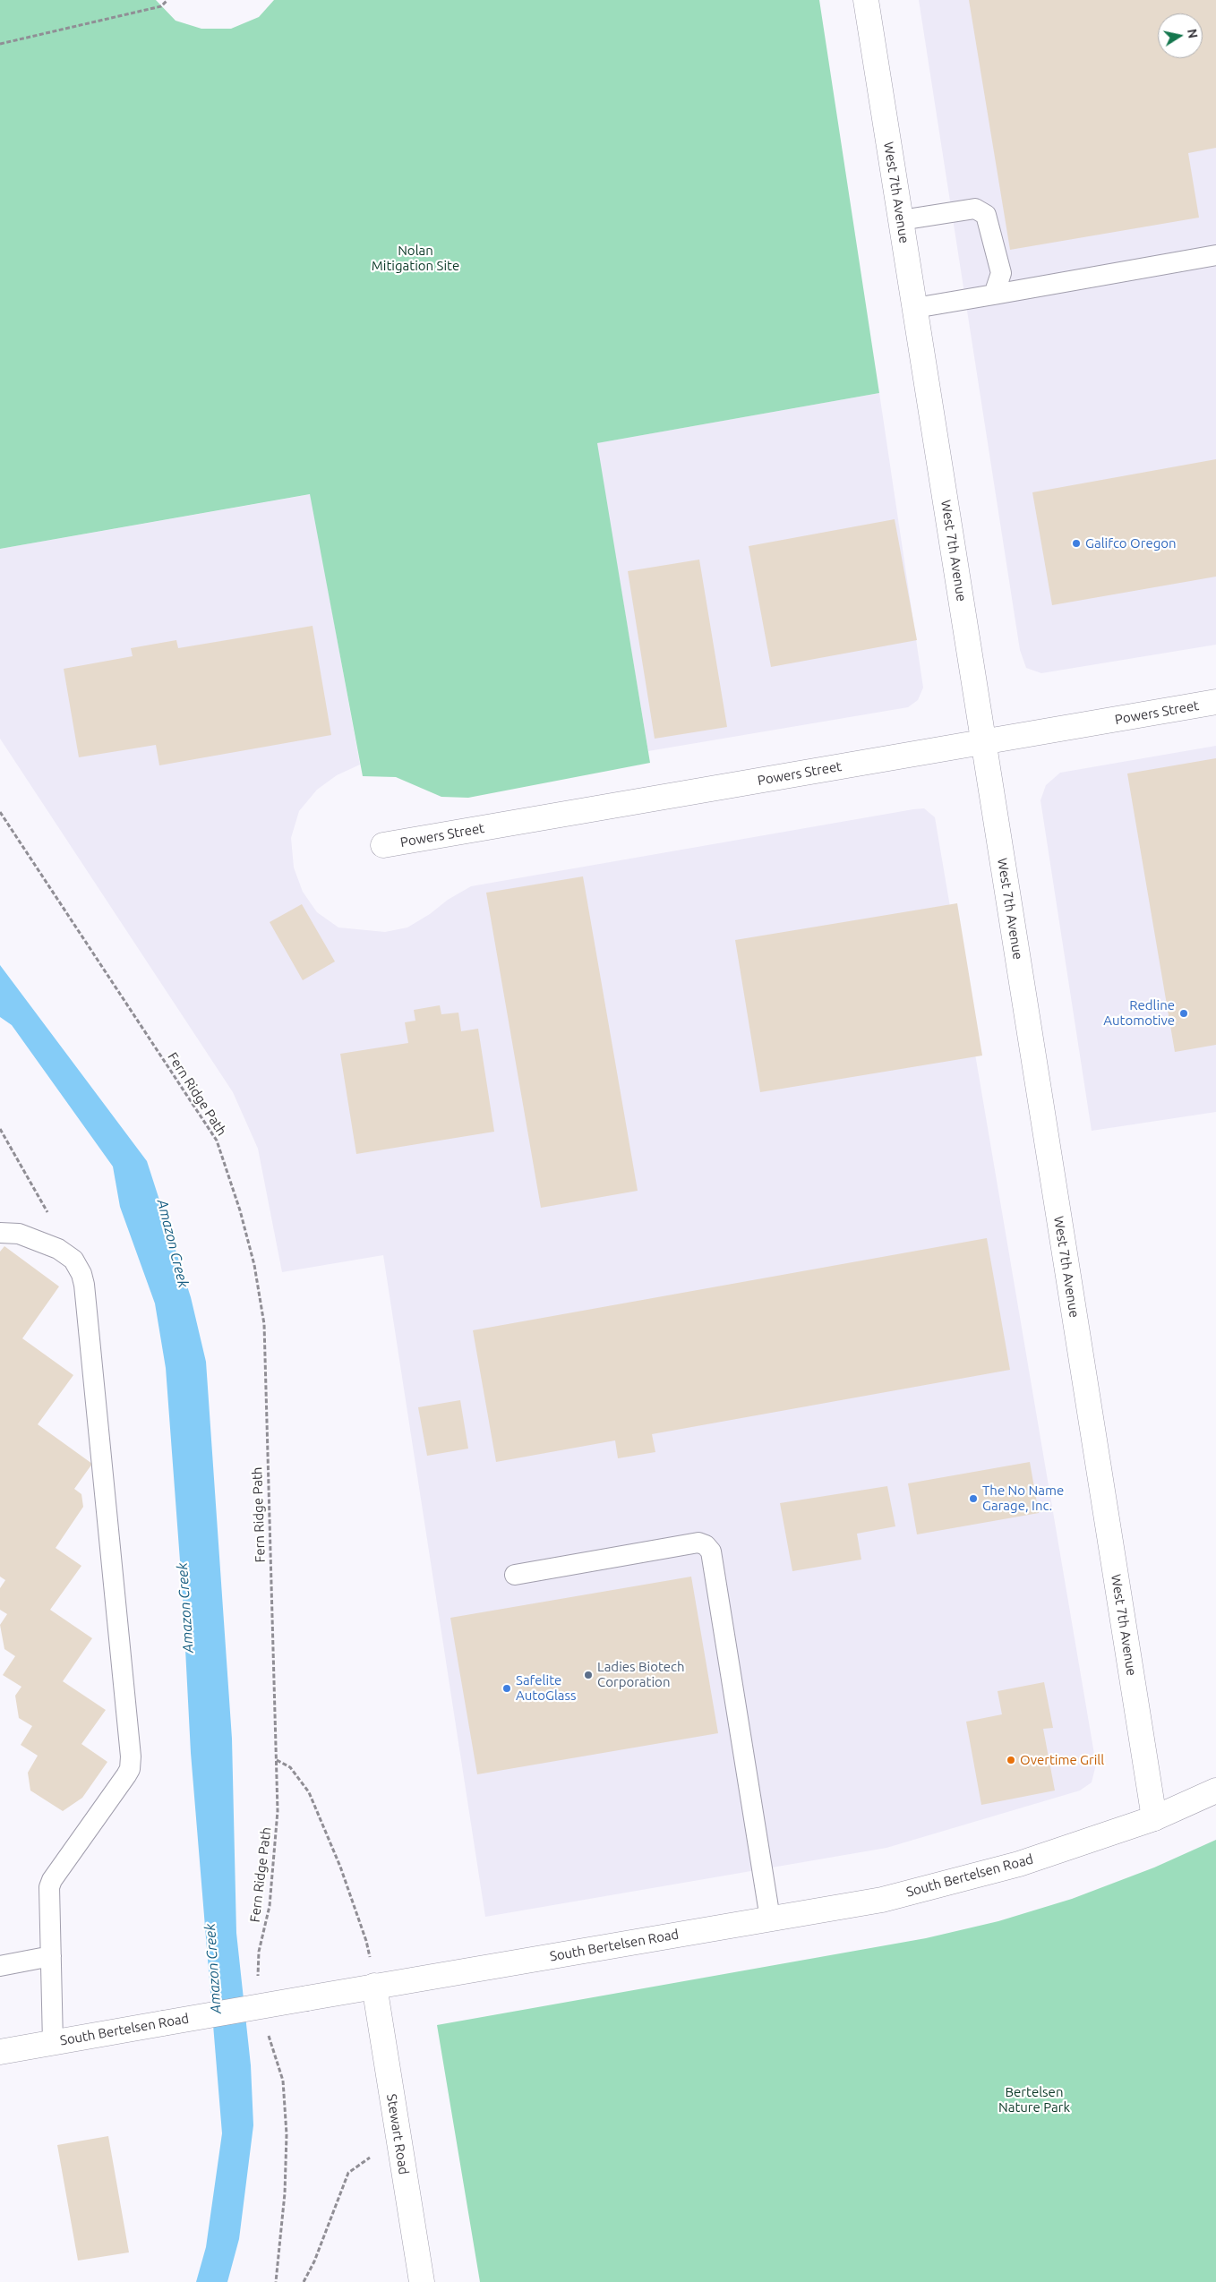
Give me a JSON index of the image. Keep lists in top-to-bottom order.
{
  "streets": {
    "street": [
      "West 7th Avenue",
      "Powers Street",
      "South Bertelsen Road",
      "Stewart Road"
    ],
    "path": ["Fern Ridge Path"]
  },
  "crossings": [
    ["West 7th Avenue", "Powers Street"],
    ["West 7th Avenue", "South Bertelsen Road"],
    ["South Bertelsen Road", "Stewart Road"]
  ],
  "water": ["Amazon Creek"],
  "parks": ["Nolan Mitigation Site", "Bertelsen Nature Park"],
  "places": [
    "Galifco Oregon",
    "Redline Automotive",
    "The No Name Garage, Inc.",
    "Ladies Biotech Corporation",
    "Safelite AutoGlass",
    "Overtime Grill"
  ],
  "north": "right"
}
